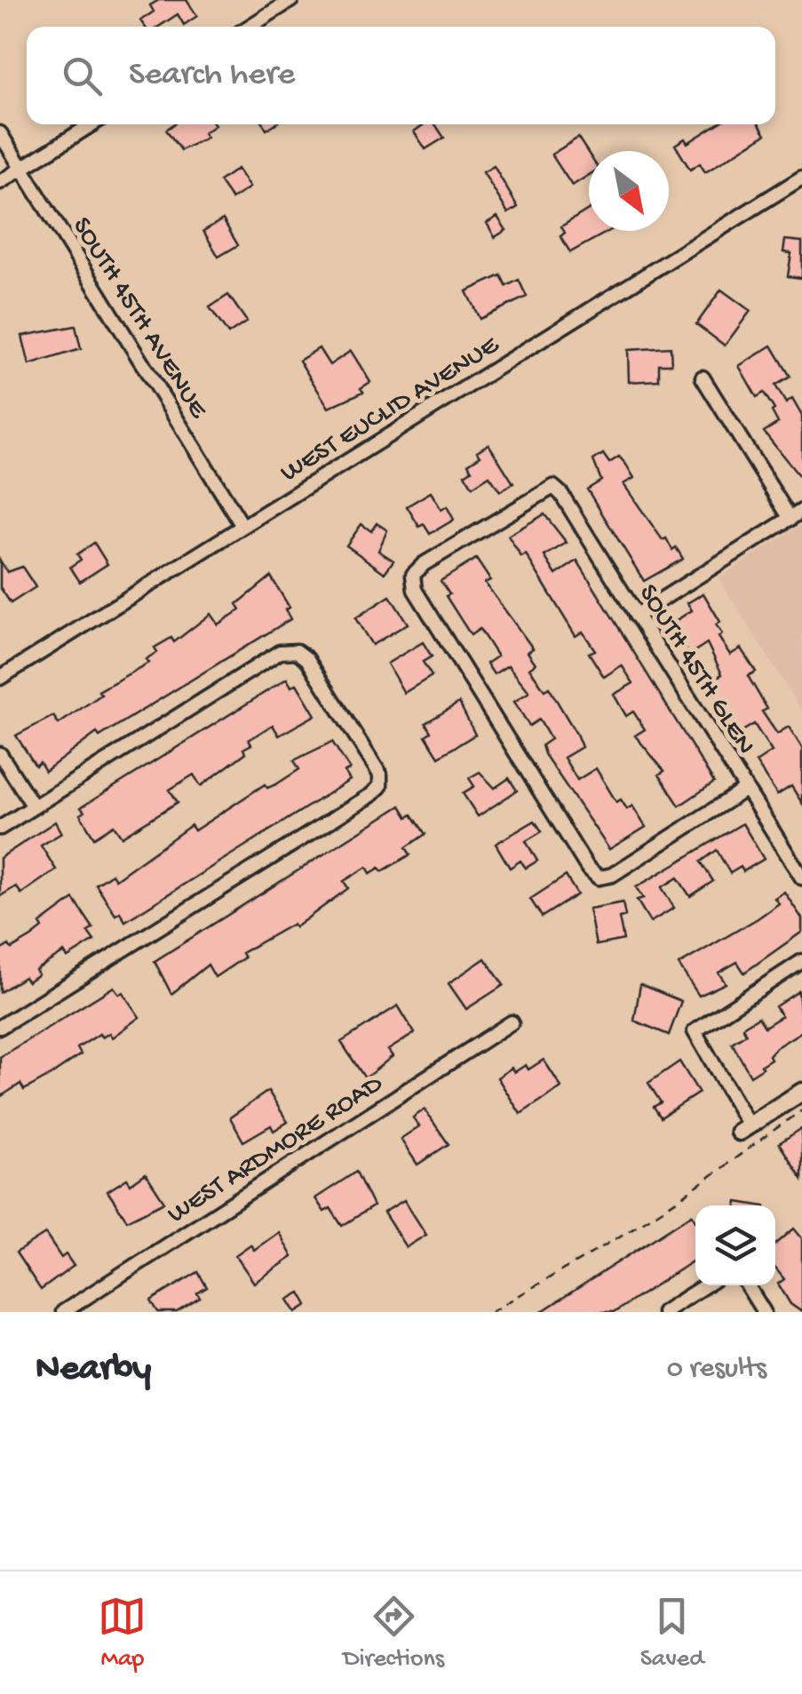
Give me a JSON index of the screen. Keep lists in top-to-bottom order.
{
  "streets": {
    "street": [
      "SOUTH 45TH AVENUE",
      "WEST EUCLID AVENUE",
      "SOUTH 45TH GLEN",
      "WEST ARDMORE ROAD"
    ]
  },
  "crossings": [
    ["SOUTH 45TH AVENUE", "WEST EUCLID AVENUE"]
  ],
  "north": "bottom right",
  "page": {
    "search": "Search here",
    "heading": ["Nearby", "0 results"],
    "nav": ["Map", "Directions", "Saved"]
  }
}
